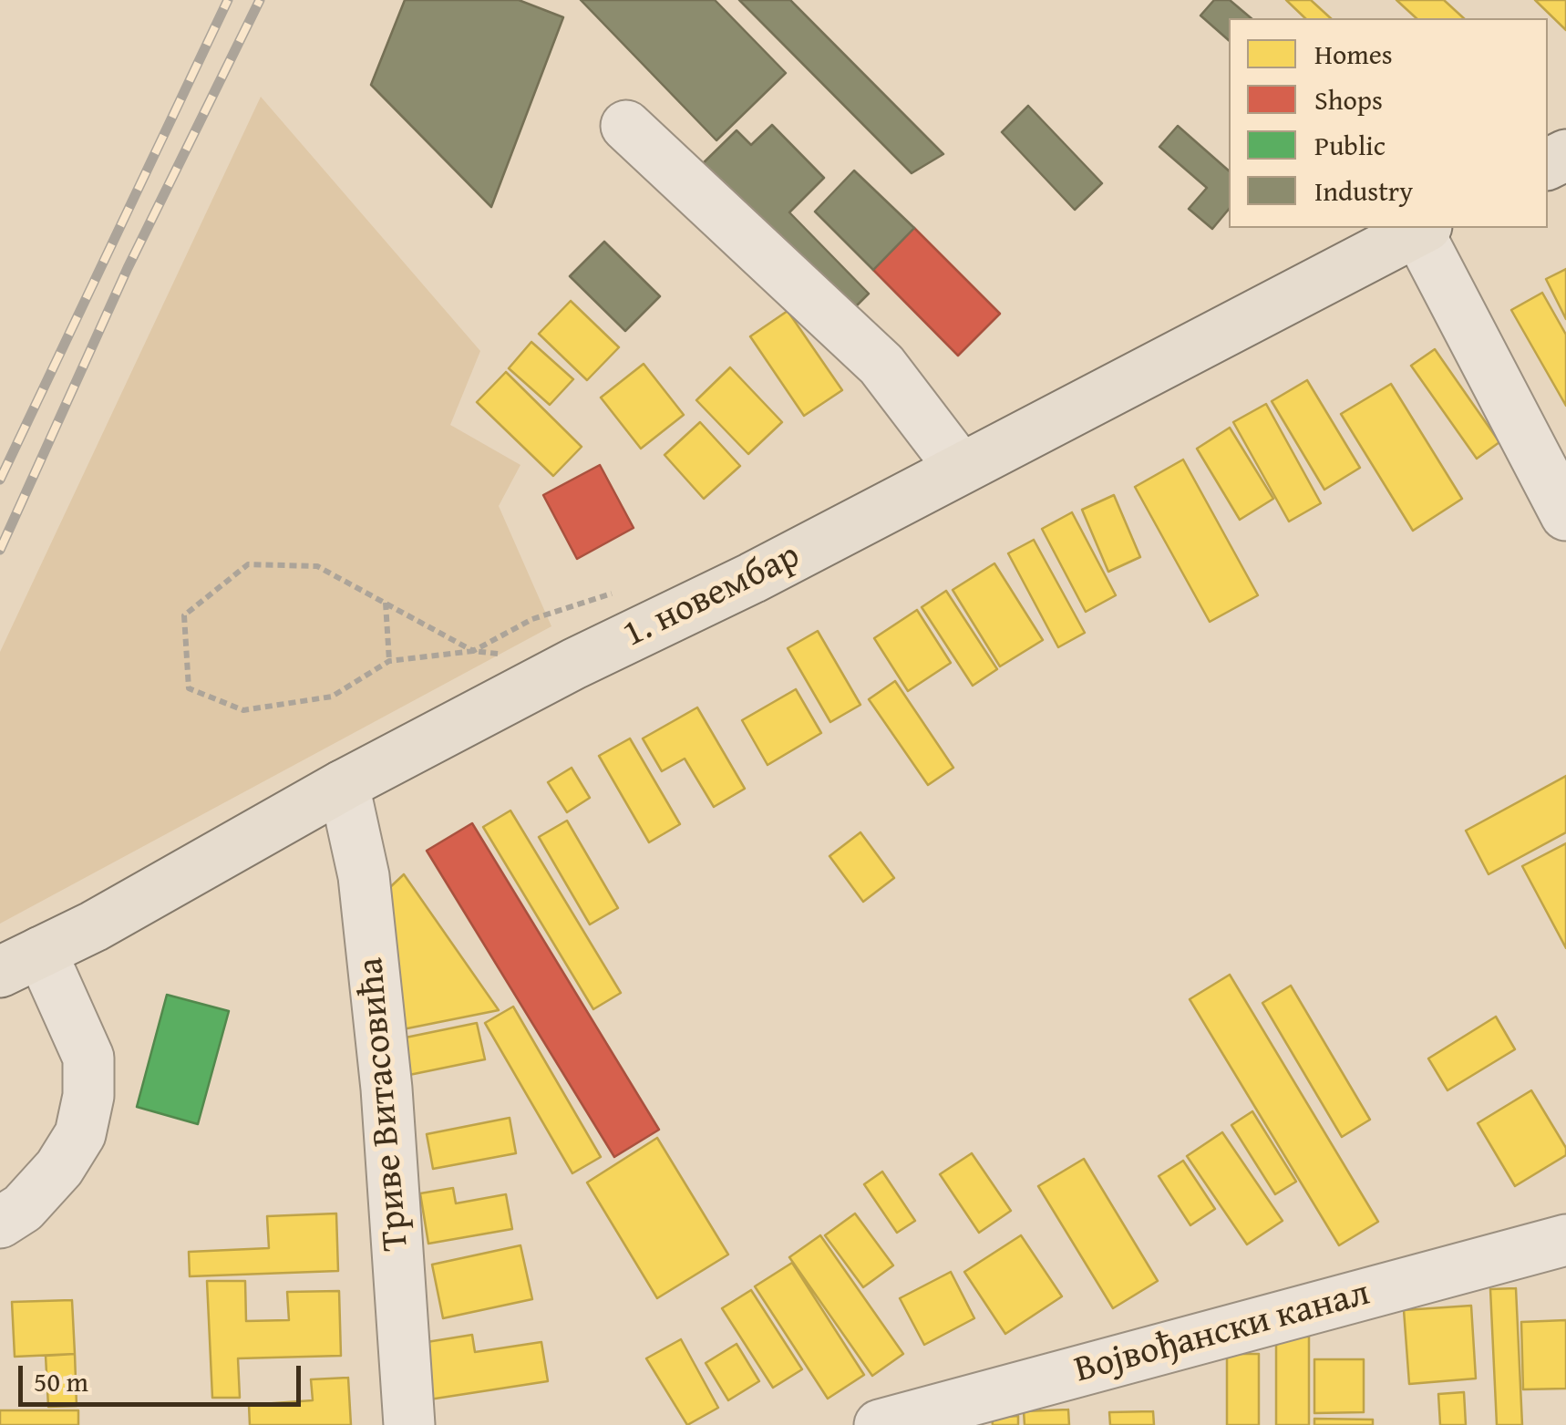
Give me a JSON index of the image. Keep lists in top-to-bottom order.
{
  "streets": {
    "main road": ["1. новембар"],
    "street": ["Триве Витасовића", "Војвођански канал"]
  },
  "crossings": [
    ["1. новембар", "Триве Витасовића"]
  ],
  "legend": [
    "Homes",
    "Shops",
    "Public",
    "Industry"
  ],
  "scale_bar": "50 m"
}
